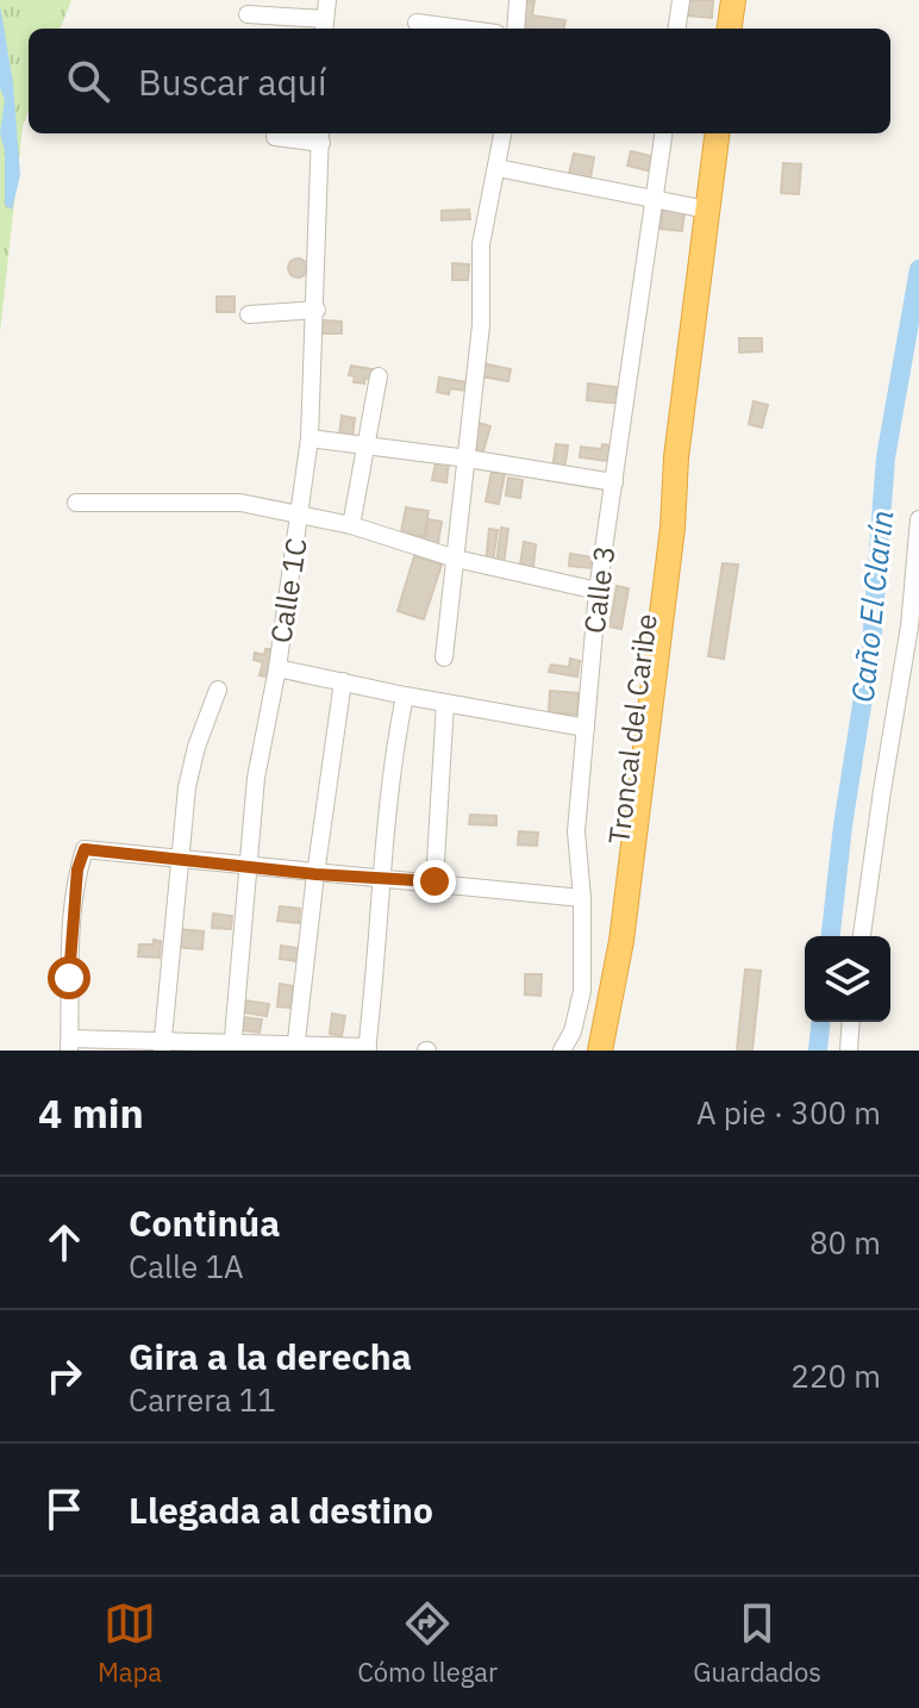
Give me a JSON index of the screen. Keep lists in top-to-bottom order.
{
  "streets": {
    "highway": ["Troncal del Caribe"],
    "street": ["Calle 3", "Calle 1C"]
  },
  "water": ["Caño El Clarín"],
  "page": {
    "search": "Buscar aquí",
    "heading": ["4 min", "A pie · 300 m"],
    "list": [
      ["Continúa", "Calle 1A", "80 m"],
      ["Gira a la derecha", "Carrera 11", "220 m"],
      "Llegada al destino"
    ],
    "nav": ["Mapa", "Cómo llegar", "Guardados"]
  }
}
